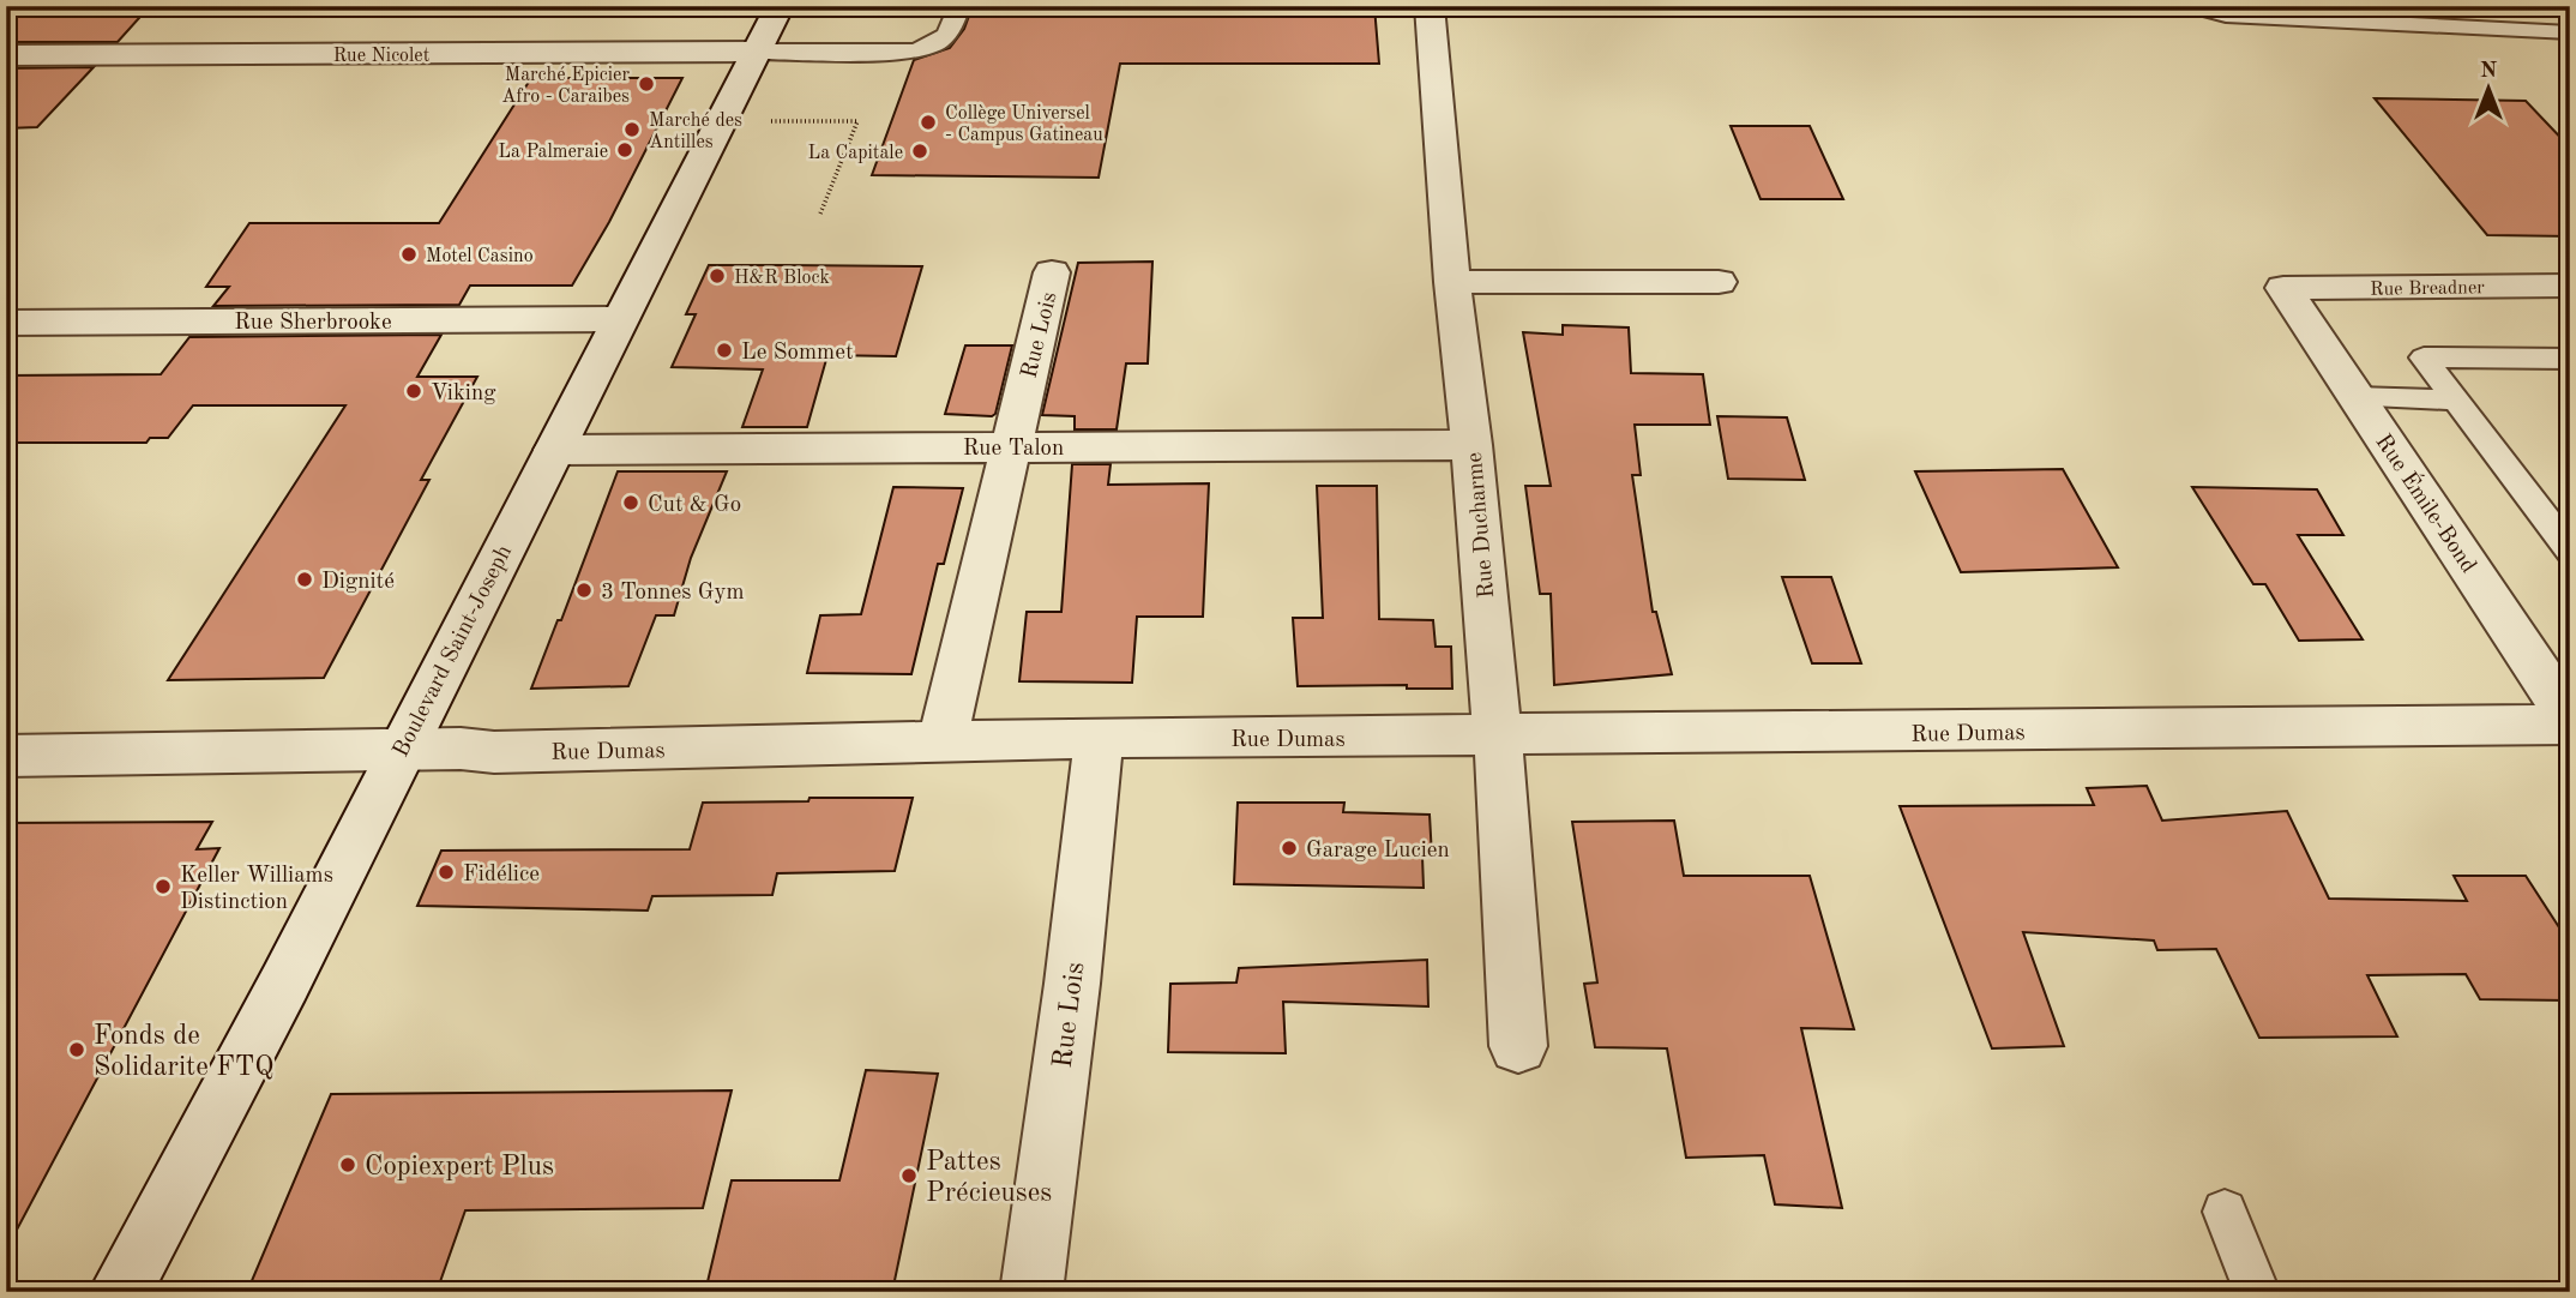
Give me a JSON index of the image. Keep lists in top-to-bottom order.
{
  "streets": {
    "street": [
      "Rue Nicolet",
      "Rue Breadner",
      "Rue Sherbrooke",
      "Rue Lois",
      "Rue Talon",
      "Rue Émile-Bond",
      "Rue Ducharme",
      "Boulevard Saint-Joseph",
      "Rue Dumas"
    ]
  },
  "crossings": [
    ["Rue Nicolet", "Boulevard Saint-Joseph"],
    ["Rue Breadner", "Rue Émile-Bond"],
    ["Rue Sherbrooke", "Boulevard Saint-Joseph"],
    ["Rue Lois", "Rue Talon"],
    ["Rue Lois", "Rue Dumas"],
    ["Rue Talon", "Rue Ducharme"],
    ["Rue Talon", "Boulevard Saint-Joseph"],
    ["Rue Ducharme", "Rue Dumas"],
    ["Boulevard Saint-Joseph", "Rue Dumas"]
  ],
  "places": [
    "Marché Epicier Afro - Caraibes",
    "Collège Universel - Campus Gatineau",
    "Marché des Antilles",
    "La Palmeraie",
    "La Capitale",
    "Motel Casino",
    "H&R Block",
    "Le Sommet",
    "Viking",
    "Cut & Go",
    "Dignité",
    "3 Tonnes Gym",
    "Garage Lucien",
    "Fidélice",
    "Keller Williams Distinction",
    "Fonds de Solidarite FTQ",
    "Copiexpert Plus",
    "Pattes Précieuses"
  ],
  "north": "top"
}
